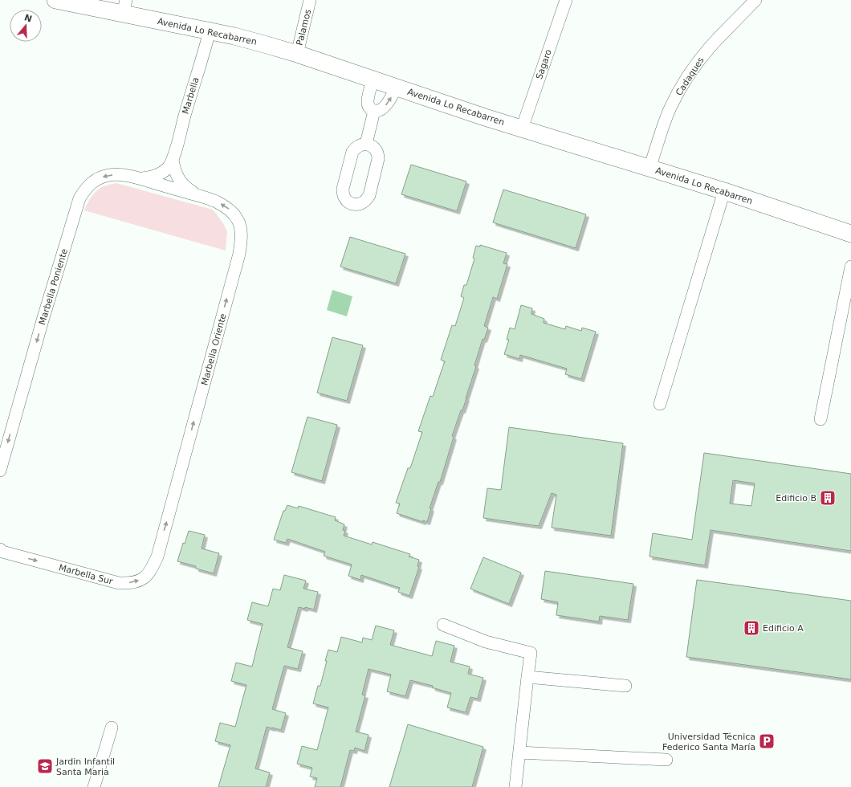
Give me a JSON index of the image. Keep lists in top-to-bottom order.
{
  "streets": {
    "street": [
      "Palamos",
      "Avenida Lo Recabarren",
      "Sagaro",
      "Cadaques",
      "Marbella",
      "Marbella Poniente",
      "Marbella Oriente",
      "Marbella Sur"
    ]
  },
  "crossings": [
    ["Palamos", "Avenida Lo Recabarren"],
    ["Avenida Lo Recabarren", "Sagaro"],
    ["Avenida Lo Recabarren", "Cadaques"],
    ["Avenida Lo Recabarren", "Marbella"],
    ["Marbella", "Marbella Poniente"],
    ["Marbella Poniente", "Marbella Oriente"],
    ["Marbella Oriente", "Marbella Sur"]
  ],
  "one_way": ["Marbella Poniente", "Marbella Oriente", "Marbella Sur"],
  "places": {
    "building": ["Edificio B", "Edificio A"],
    "parking": ["Universidad Técnica Federico Santa María"],
    "school or university": ["Jardin Infantil Santa Maria"]
  },
  "north": "top"
}
